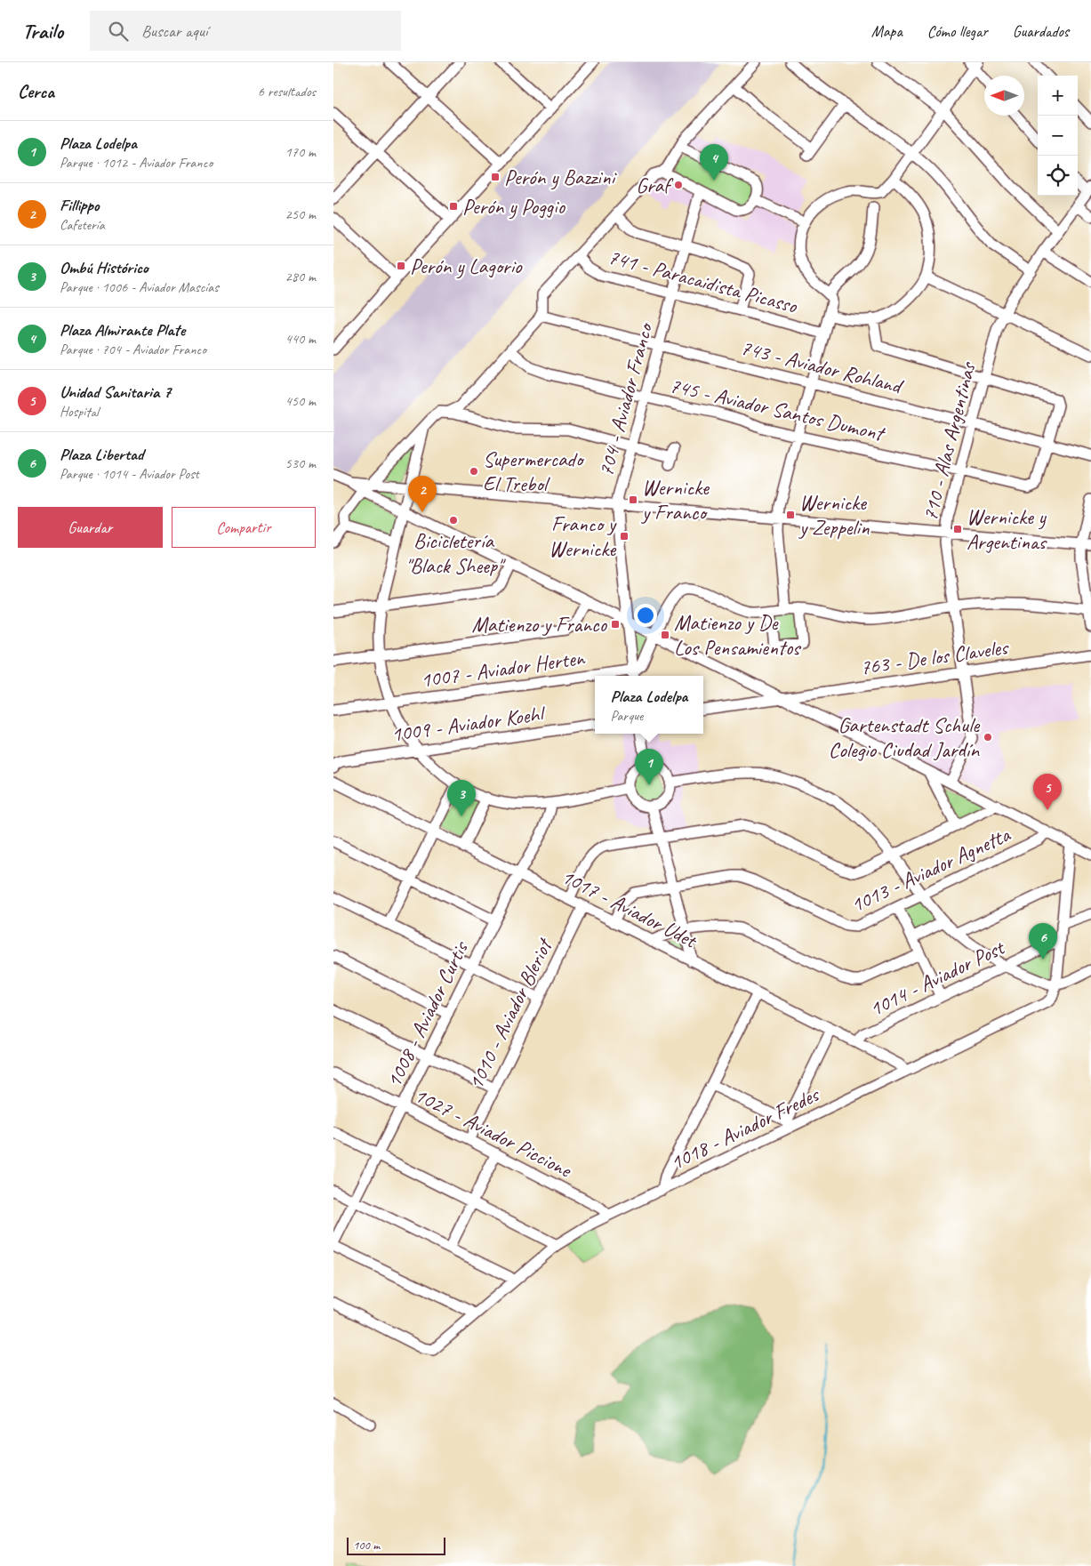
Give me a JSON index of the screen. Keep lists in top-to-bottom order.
{
  "streets": {
    "street": [
      "741 - Paracaidista Picasso",
      "743 - Aviador Rohland",
      "704 - Aviador Franco",
      "745 - Aviador Santos Dumont",
      "710 - Alas Argentinas",
      "763 - De los Claveles",
      "1007 - Aviador Herten",
      "1009 - Aviador Koehl",
      "1013 - Aviador Agnetta",
      "1017 - Aviador Udet",
      "1014 - Aviador Post",
      "1008 - Aviador Curtis",
      "1010 - Aviador Bleriot",
      "1018 - Aviador Fredes",
      "1027 - Aviador Piccione"
    ]
  },
  "crossings": [
    ["741 - Paracaidista Picasso", "704 - Aviador Franco"],
    ["743 - Aviador Rohland", "704 - Aviador Franco"],
    ["743 - Aviador Rohland", "745 - Aviador Santos Dumont"],
    ["743 - Aviador Rohland", "710 - Alas Argentinas"],
    ["704 - Aviador Franco", "745 - Aviador Santos Dumont"],
    ["745 - Aviador Santos Dumont", "710 - Alas Argentinas"],
    ["710 - Alas Argentinas", "763 - De los Claveles"],
    ["1013 - Aviador Agnetta", "1017 - Aviador Udet"],
    ["1017 - Aviador Udet", "1014 - Aviador Post"],
    ["1017 - Aviador Udet", "1008 - Aviador Curtis"],
    ["1017 - Aviador Udet", "1010 - Aviador Bleriot"],
    ["1017 - Aviador Udet", "1018 - Aviador Fredes"],
    ["1008 - Aviador Curtis", "1027 - Aviador Piccione"],
    ["1010 - Aviador Bleriot", "1027 - Aviador Piccione"],
    ["1018 - Aviador Fredes", "1027 - Aviador Piccione"]
  ],
  "places": {
    "transit": [
      "Perón y Bazzini",
      "Perón y Poggio",
      "Perón y Lagorio",
      "Wernicke y Franco",
      "Wernicke y Zeppelin",
      "Wernicke y Argentinas",
      "Franco y Wernicke",
      "Matienzo y Franco",
      "Matienzo y De Los Pensamientos"
    ],
    "other": [
      "Graf",
      "Supermercado El Trebol",
      "Bicicletería \"Black Sheep\"",
      "Gartenstadt Schule Colegio Ciudad Jardín"
    ]
  },
  "scale_bar": "100 m",
  "north": "left",
  "page": {
    "header": "Trailo",
    "search": "Buscar aquí",
    "nav": ["Mapa", "Cómo llegar", "Guardados"],
    "heading": ["Cerca", "6 resultados"],
    "map_buttons": ["+", "−"],
    "list": [
      {
        "mark": "1",
        "name": "Plaza Lodelpa",
        "note": "Parque · 1012 - Aviador Franco",
        "value": "170 m"
      },
      {
        "mark": "2",
        "name": "Fillippo",
        "note": "Cafetería",
        "value": "250 m"
      },
      {
        "mark": "3",
        "name": "Ombú Histórico",
        "note": "Parque · 1006 - Aviador Mascías",
        "value": "280 m"
      },
      {
        "mark": "4",
        "name": "Plaza Almirante Plate",
        "note": "Parque · 704 - Aviador Franco",
        "value": "440 m"
      },
      {
        "mark": "5",
        "name": "Unidad Sanitaria 7",
        "note": "Hospital",
        "value": "450 m"
      },
      {
        "mark": "6",
        "name": "Plaza Libertad",
        "note": "Parque · 1014 - Aviador Post",
        "value": "530 m"
      }
    ],
    "pins": [
      "4",
      "2",
      "1",
      "5",
      "3",
      "6"
    ],
    "buttons": ["Guardar", "Compartir"],
    "popup": ["Plaza Lodelpa", "Parque"],
    "scale": "100 m"
  }
}
